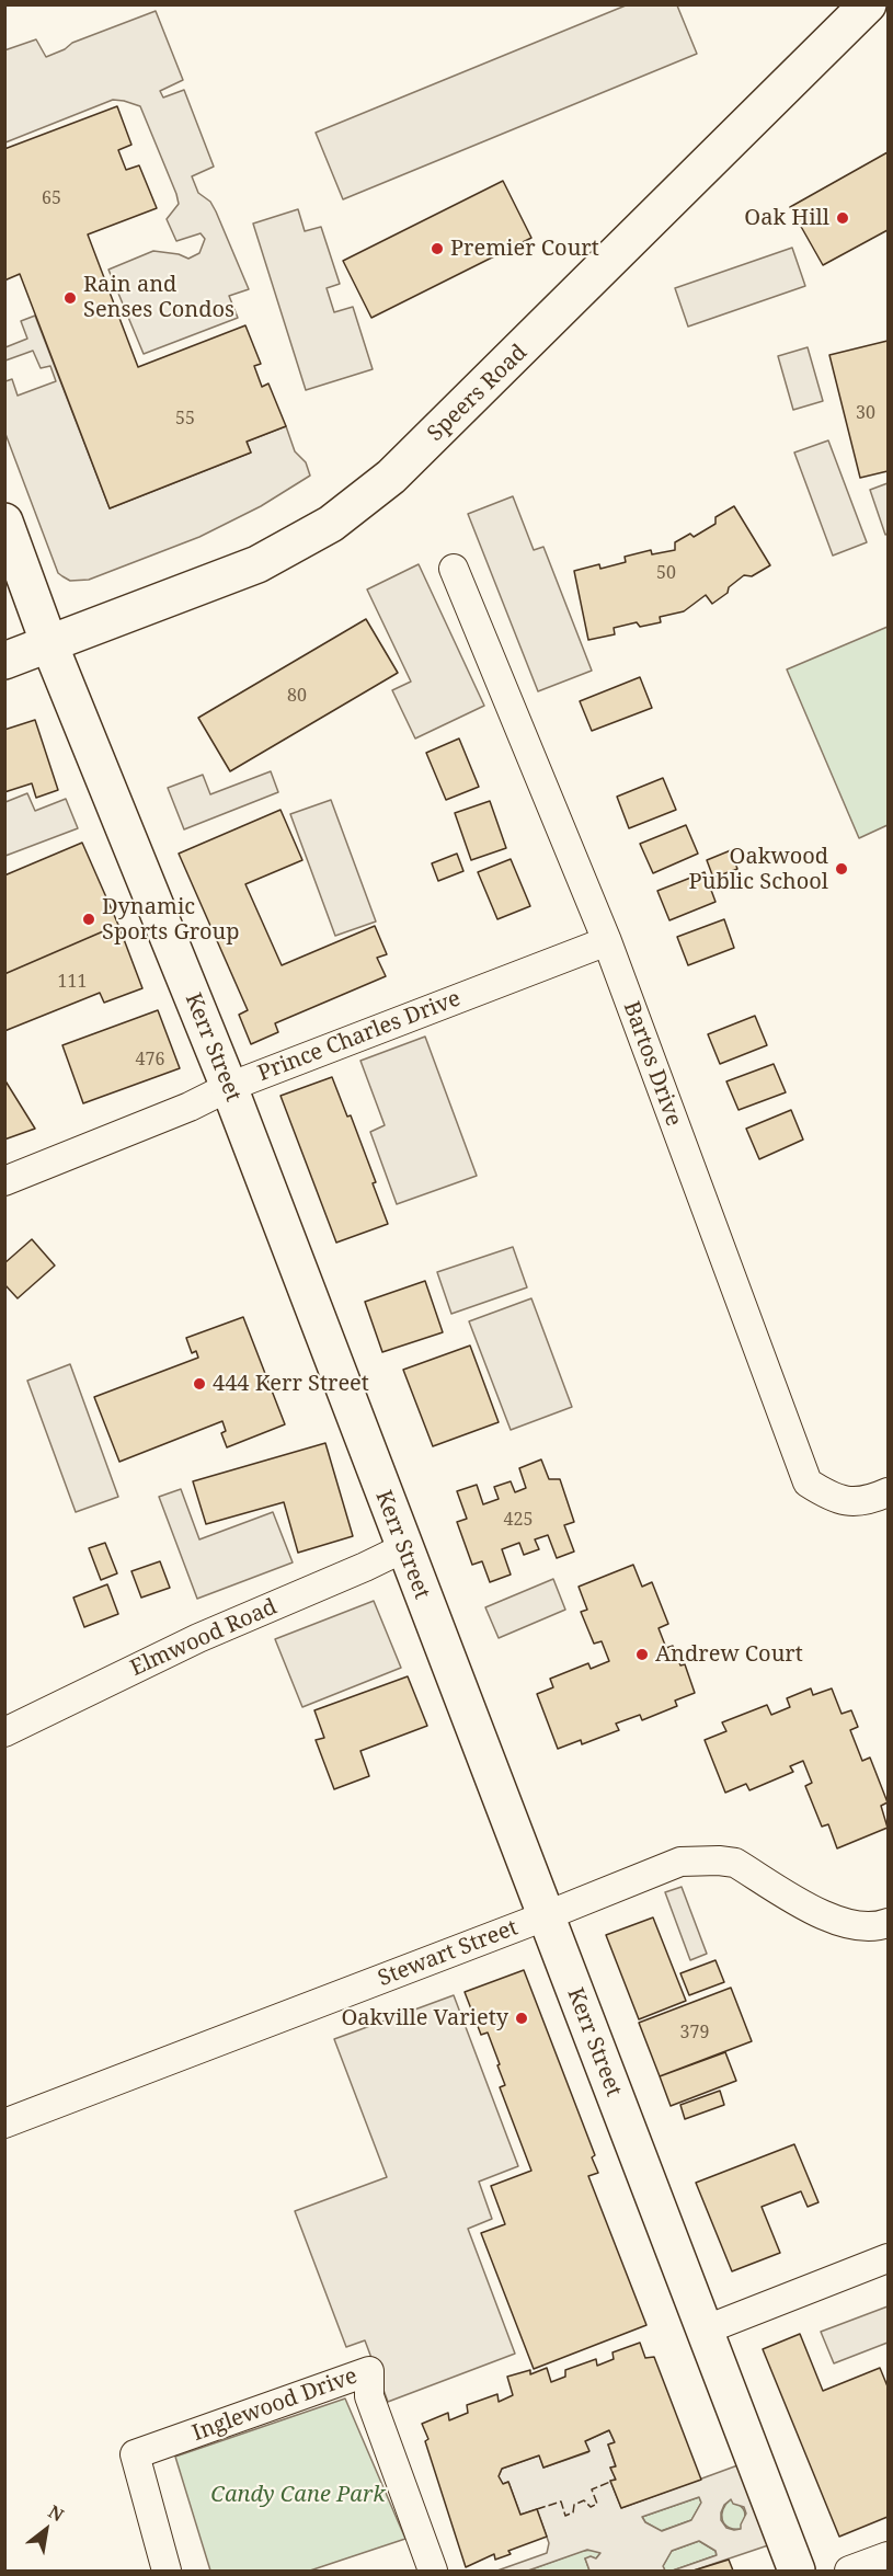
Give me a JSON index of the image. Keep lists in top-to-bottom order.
{
  "streets": {
    "main road": ["Speers Road", "Kerr Street"],
    "street": [
      "Prince Charles Drive",
      "Bartos Drive",
      "Elmwood Road",
      "Stewart Street",
      "Inglewood Drive"
    ]
  },
  "crossings": [
    ["Speers Road", "Kerr Street"],
    ["Prince Charles Drive", "Kerr Street"],
    ["Prince Charles Drive", "Bartos Drive"],
    ["Kerr Street", "Elmwood Road"],
    ["Kerr Street", "Stewart Street"]
  ],
  "parks": ["Candy Cane Park"],
  "places": [
    "Oak Hill",
    "Premier Court",
    "Rain and Senses Condos",
    "Oakwood Public School",
    "Dynamic Sports Group",
    "444 Kerr Street",
    "Andrew Court",
    "Oakville Variety"
  ],
  "house_numbers": [
    "65",
    "30",
    "55",
    "50",
    "80",
    "111",
    "476",
    "425",
    "379"
  ],
  "north": "top right"
}
